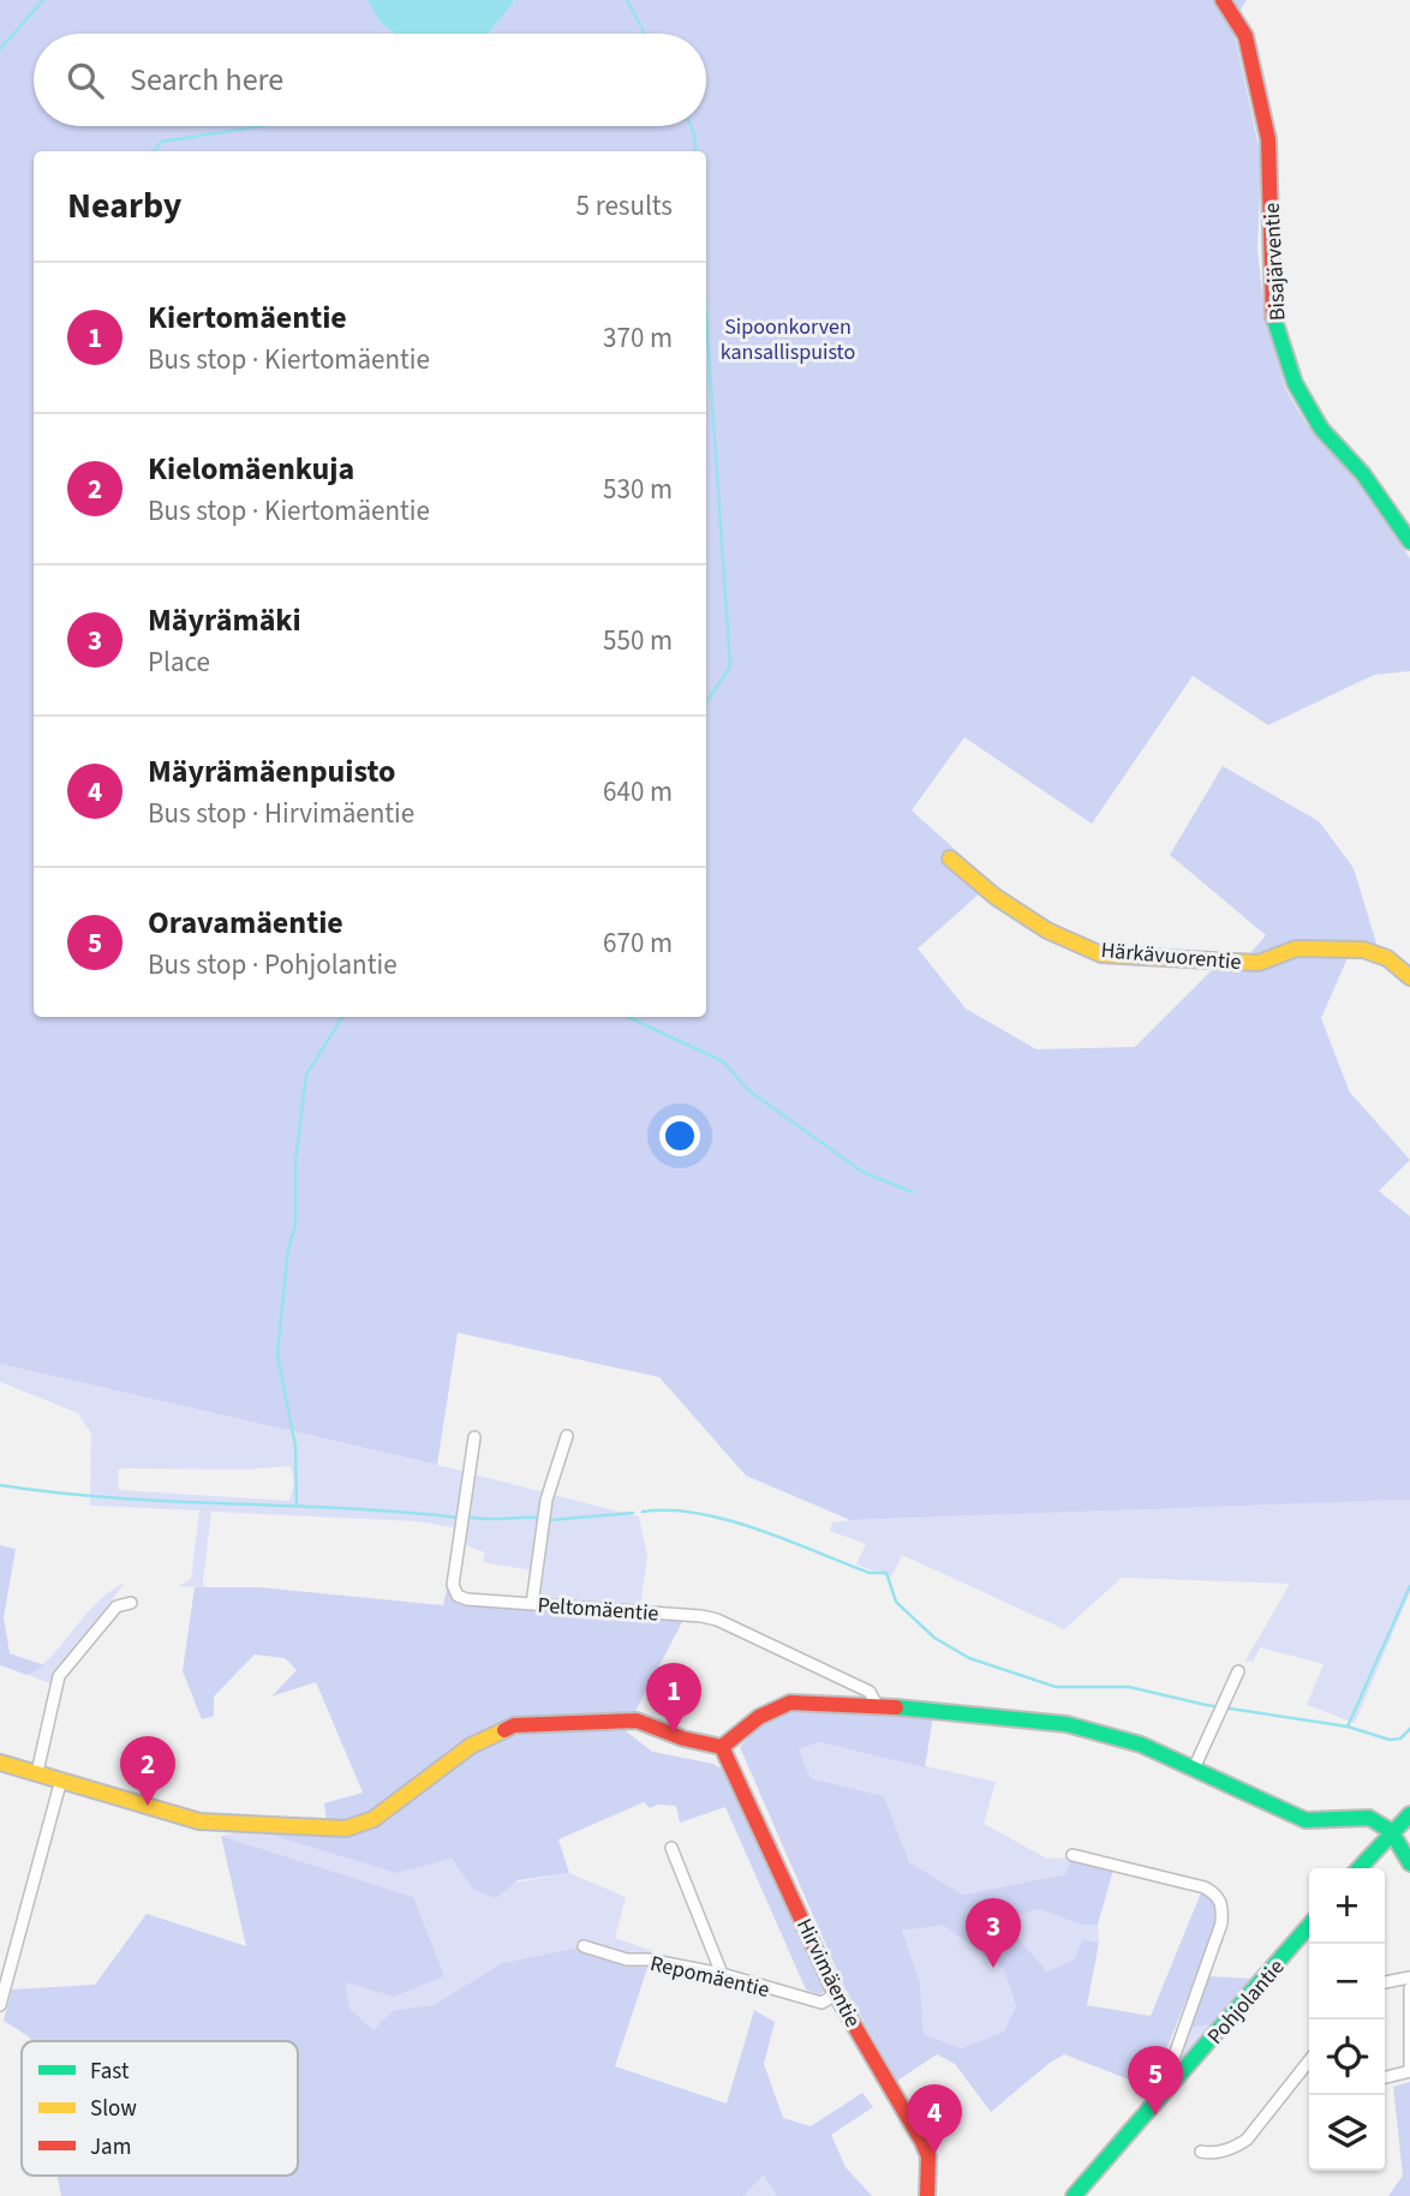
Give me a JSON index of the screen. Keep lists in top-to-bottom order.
{
  "streets": {
    "street": [
      "Bisajärventie",
      "Härkävuorentie",
      "Peltomäentie",
      "Hirvimäentie",
      "Repomäentie",
      "Pohjolantie"
    ]
  },
  "crossings": [
    ["Hirvimäentie", "Repomäentie"]
  ],
  "parks": ["Sipoonkorven kansallispuisto"],
  "legend": ["Fast", "Slow", "Jam"],
  "page": {
    "search": "Search here",
    "heading": ["Nearby", "5 results"],
    "list": [
      {
        "mark": "1",
        "name": "Kiertomäentie",
        "note": "Bus stop · Kiertomäentie",
        "value": "370 m"
      },
      {
        "mark": "2",
        "name": "Kielomäenkuja",
        "note": "Bus stop · Kiertomäentie",
        "value": "530 m"
      },
      {
        "mark": "3",
        "name": "Mäyrämäki",
        "note": "Place",
        "value": "550 m"
      },
      {
        "mark": "4",
        "name": "Mäyrämäenpuisto",
        "note": "Bus stop · Hirvimäentie",
        "value": "640 m"
      },
      {
        "mark": "5",
        "name": "Oravamäentie",
        "note": "Bus stop · Pohjolantie",
        "value": "670 m"
      }
    ],
    "pins": [
      "1",
      "2",
      "3",
      "5",
      "4"
    ],
    "map_buttons": ["+", "−"]
  }
}
